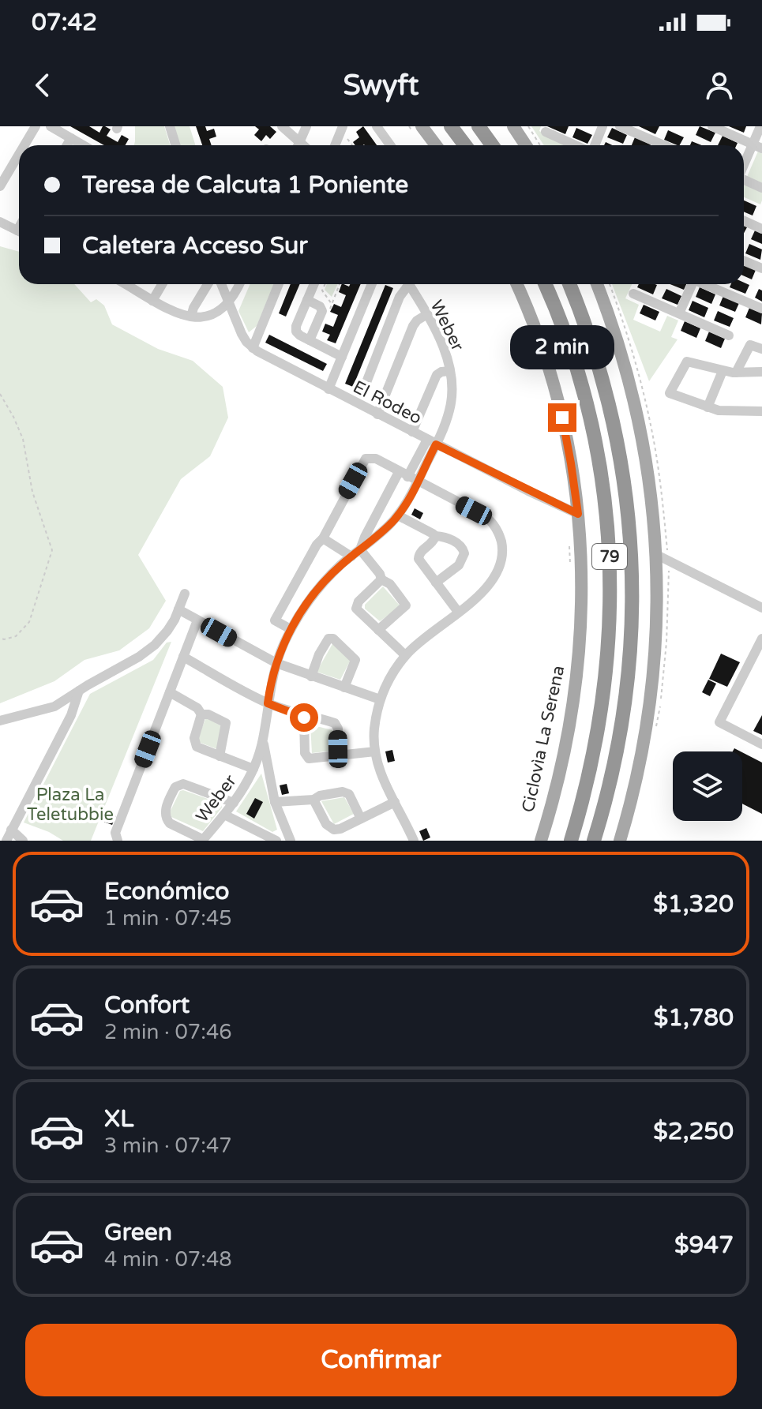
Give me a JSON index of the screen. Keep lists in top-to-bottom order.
{
  "streets": {
    "highway": ["79"],
    "street": ["Weber", "El Rodeo"]
  },
  "crossings": [
    ["Weber", "El Rodeo"]
  ],
  "parks": ["Plaza La Teletubbie"],
  "page": {
    "status": "07:42",
    "header": "Swyft",
    "banner": ["Teresa de Calcuta 1 Poniente", "Caletera Acceso Sur"],
    "bubble": "2 min",
    "list": [
      {
        "name": "Económico",
        "note": "1 min · 07:45",
        "value": "$1,320"
      },
      {
        "name": "Confort",
        "note": "2 min · 07:46",
        "value": "$1,780"
      },
      {
        "name": "XL",
        "note": "3 min · 07:47",
        "value": "$2,250"
      },
      {
        "name": "Green",
        "note": "4 min · 07:48",
        "value": "$947"
      }
    ],
    "buttons": "Confirmar"
  }
}
